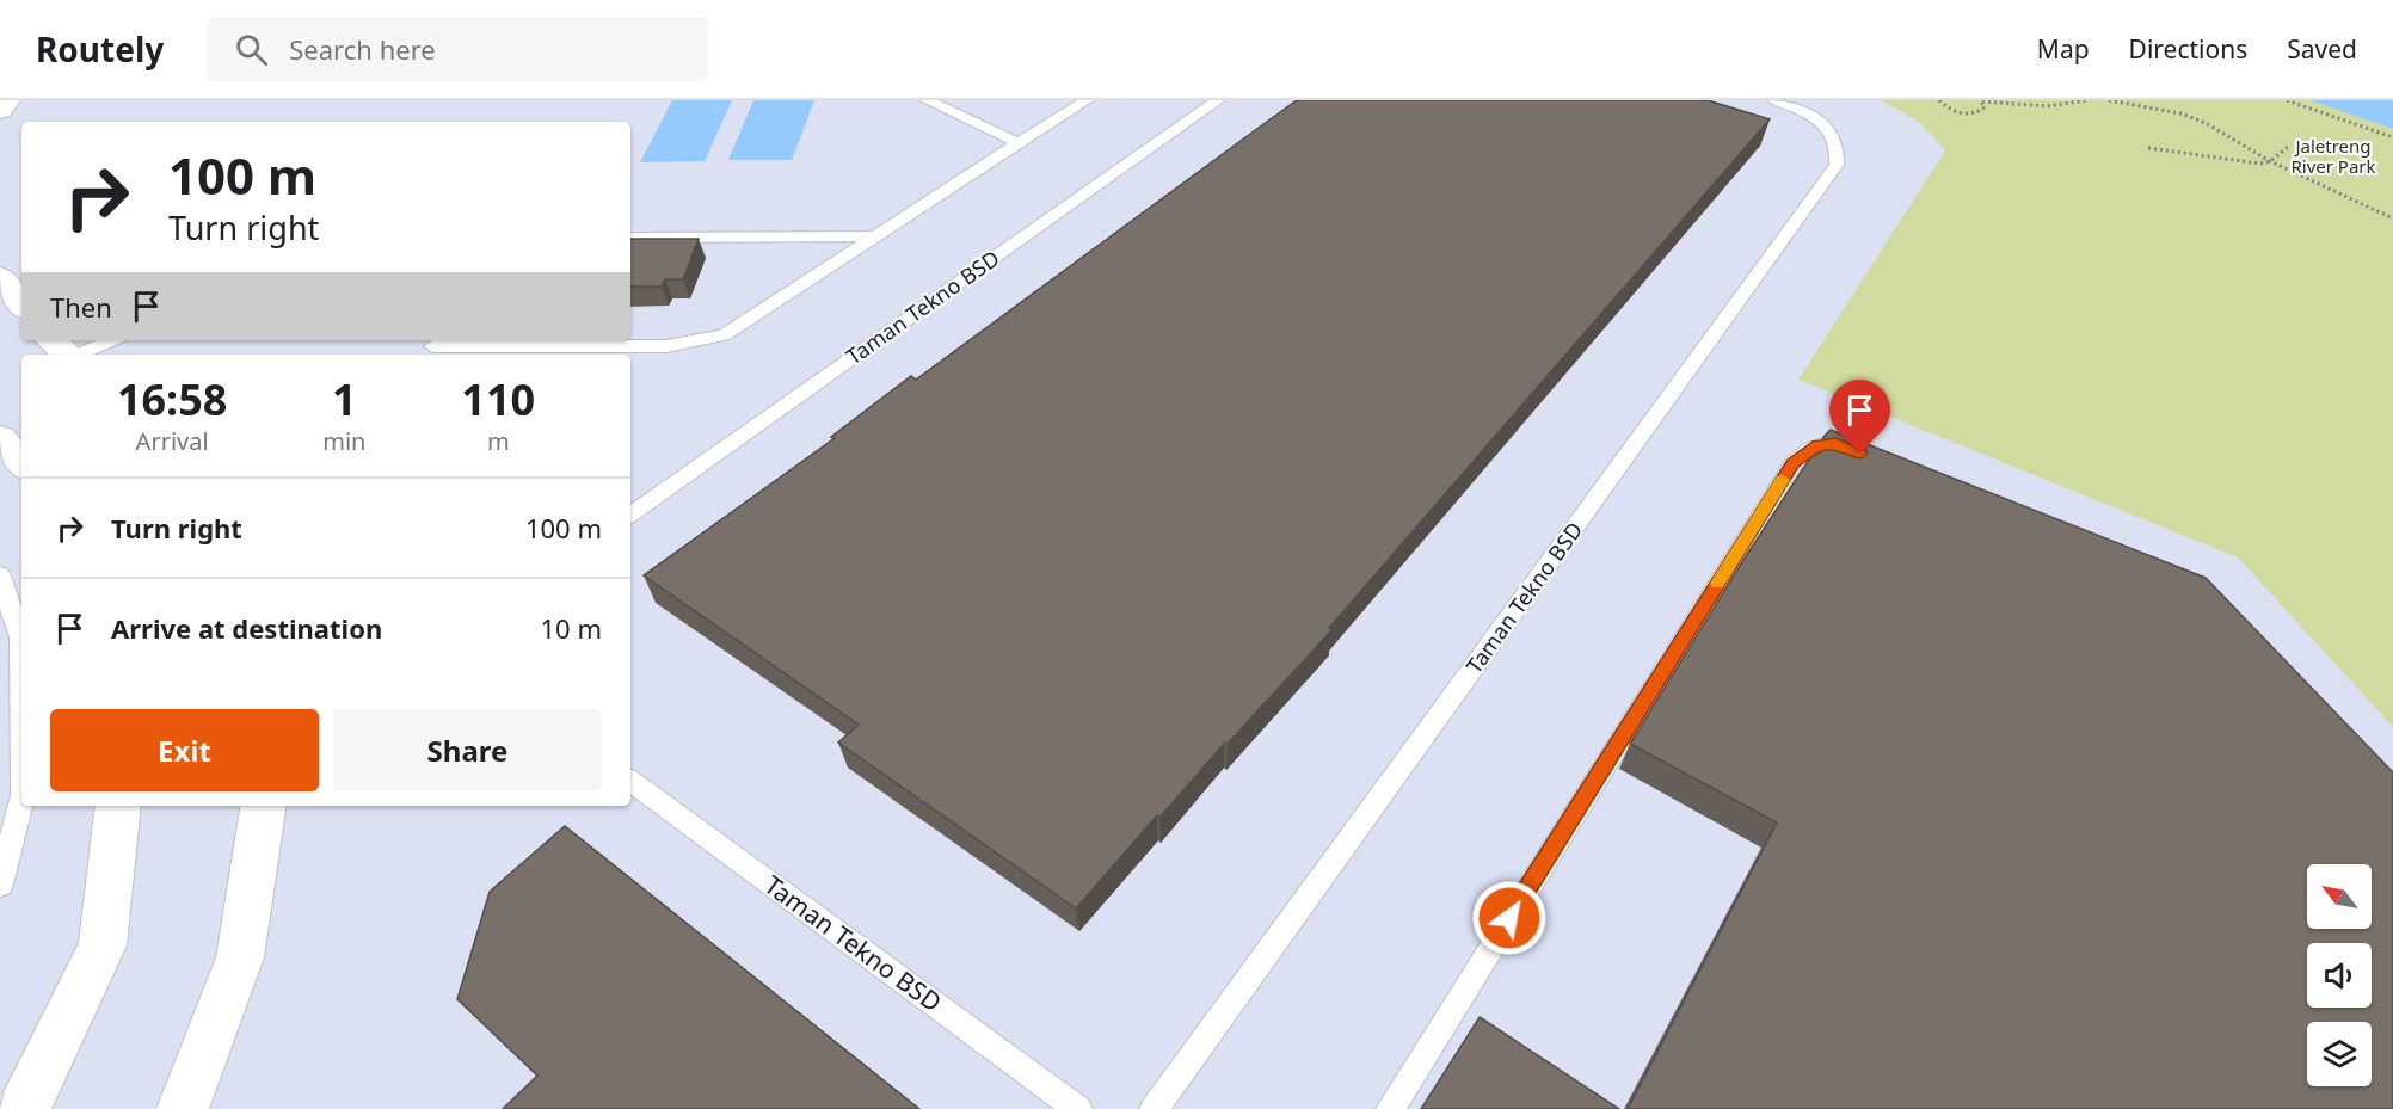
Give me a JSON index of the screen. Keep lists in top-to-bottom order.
{
  "streets": {
    "lane": ["Taman Tekno BSD"]
  },
  "parks": ["Jaletreng River Park"],
  "north": "top left",
  "page": {
    "header": "Routely",
    "search": "Search here",
    "nav": ["Map", "Directions", "Saved"],
    "turn": ["100 m", "Turn right"],
    "then": "Then",
    "eta": [
      "16:58",
      "Arrival",
      "1",
      "min",
      "110",
      "m"
    ],
    "list": [
      {
        "name": "Turn right",
        "value": "100 m"
      },
      {
        "name": "Arrive at destination",
        "value": "10 m"
      }
    ],
    "buttons": ["Exit", "Share"]
  }
}
